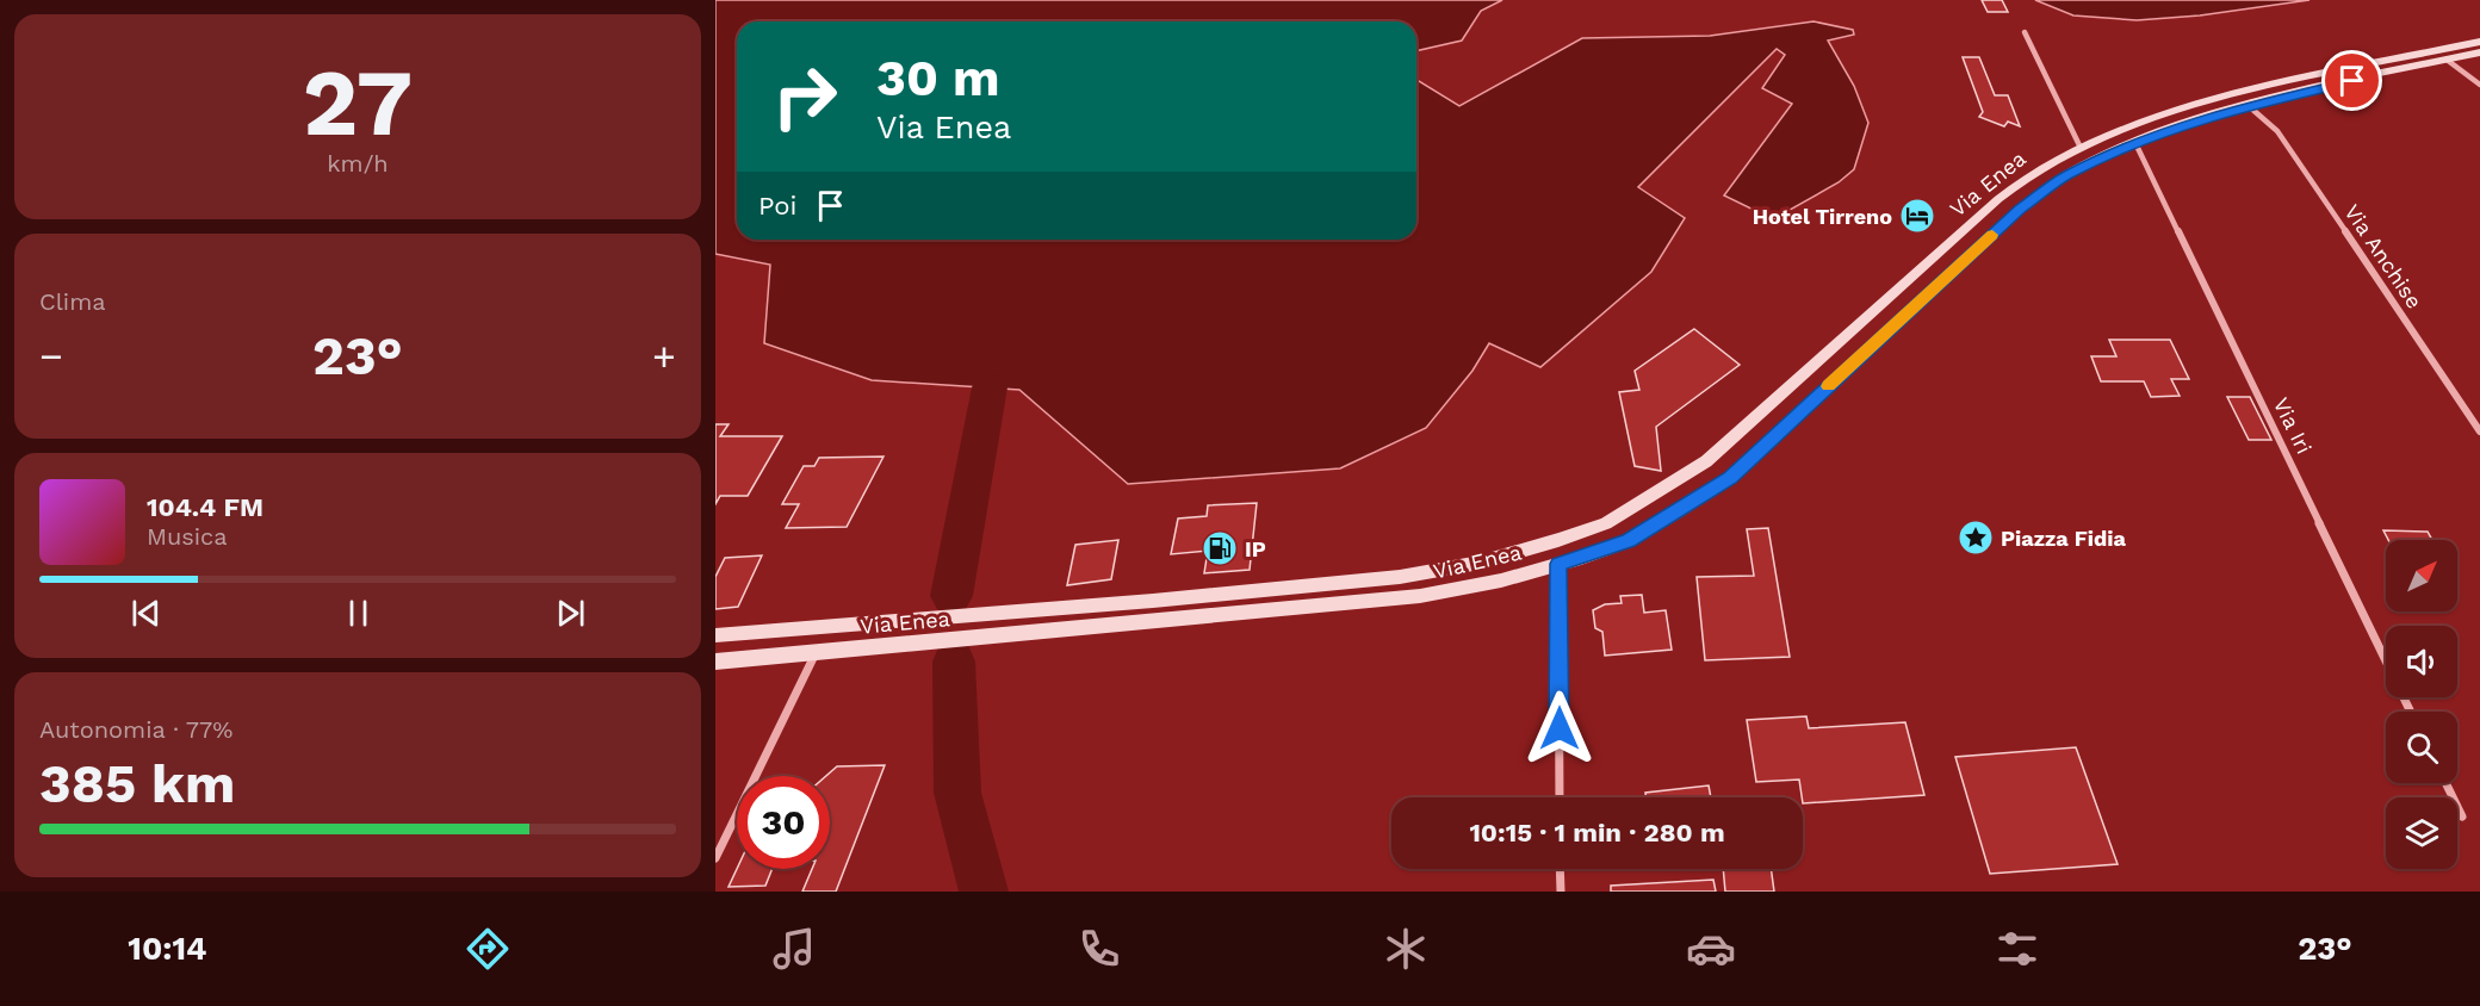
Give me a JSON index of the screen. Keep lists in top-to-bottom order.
{
  "streets": {
    "main road": ["Via Enea"],
    "street": ["Via Anchise", "Via Iri"]
  },
  "crossings": [
    ["Via Enea", "Via Anchise"],
    ["Via Enea", "Via Iri"]
  ],
  "places": {
    "hotel": ["Hotel Tirreno"],
    "place": ["Piazza Fidia"],
    "fuel station": ["IP"]
  },
  "north": "top right",
  "page": {
    "tile": [
      ["27", "km/h"],
      "Clima",
      ["Autonomia · 77%", "385 km"]
    ],
    "turn": ["30 m", "Via Enea"],
    "then": "Poi",
    "heat": ["−", "23°", "+"],
    "song": ["104.4 FM", "Musica"],
    "limit": "30",
    "trip": "10:15 · 1 min · 280 m",
    "tabs": ["10:14", "23°"]
  }
}
